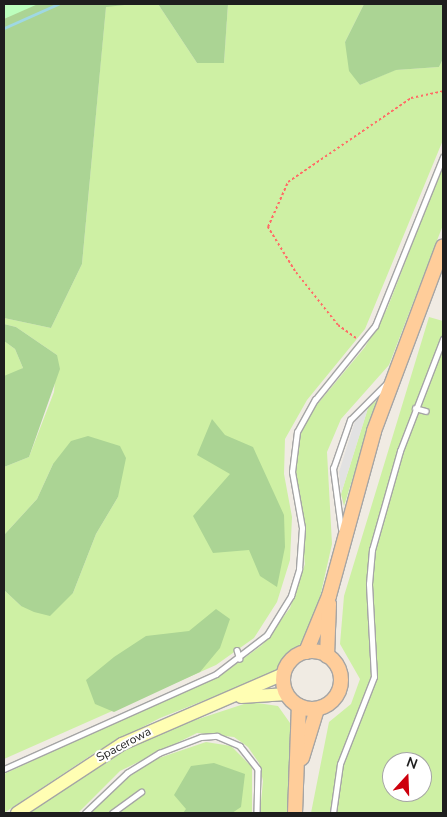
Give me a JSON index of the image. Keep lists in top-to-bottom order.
{
  "streets": {
    "street": ["Spacerowa"]
  },
  "north": "top"
}
